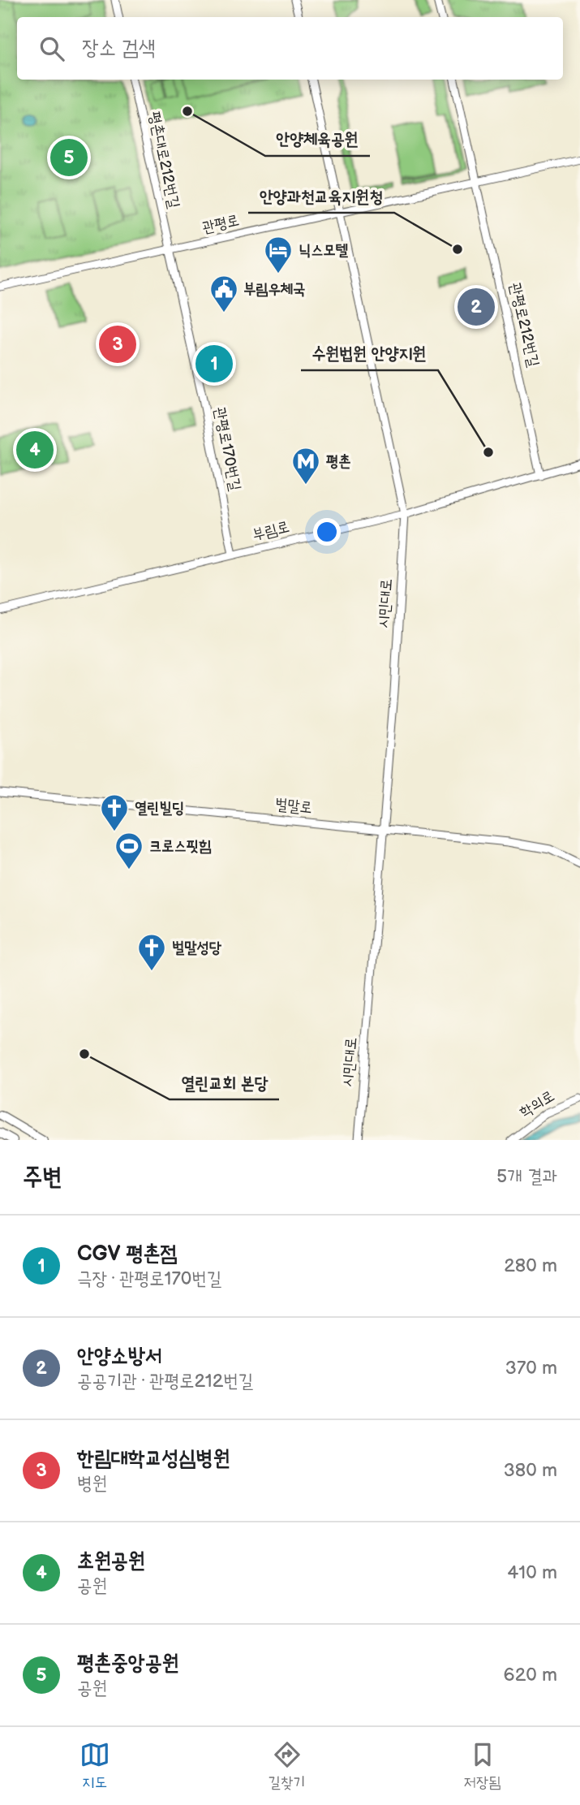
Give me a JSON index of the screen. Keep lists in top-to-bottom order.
{
  "streets": {
    "street": [
      "평촌대로212번길",
      "관평로",
      "관평로212번길",
      "관평로170번길",
      "부림로",
      "시민대로",
      "벌말로",
      "학의로"
    ]
  },
  "crossings": [
    ["평촌대로212번길", "관평로"],
    ["평촌대로212번길", "관평로170번길"],
    ["관평로", "관평로212번길"],
    ["관평로", "관평로170번길"],
    ["관평로", "시민대로"],
    ["관평로212번길", "부림로"],
    ["관평로170번길", "부림로"],
    ["부림로", "시민대로"],
    ["시민대로", "벌말로"]
  ],
  "places": {
    "other": [
      "안양체육공원",
      "안양과천교육지원청",
      "수원법원 안양지원",
      "열린교회 본당"
    ],
    "hotel": ["닉스모텔"],
    "public building": ["부림우체국"],
    "metro station": ["평촌"],
    "church": ["열린빌딩", "벌말성당"],
    "sports": ["크로스핏힘"]
  },
  "page": {
    "search": "장소 검색",
    "pins": [
      "5",
      "2",
      "3",
      "1",
      "4"
    ],
    "heading": ["주변", "5개 결과"],
    "list": [
      {
        "mark": "1",
        "name": "CGV 평촌점",
        "note": "극장 · 관평로170번길",
        "value": "280 m"
      },
      {
        "mark": "2",
        "name": "안양소방서",
        "note": "공공기관 · 관평로212번길",
        "value": "370 m"
      },
      {
        "mark": "3",
        "name": "한림대학교성심병원",
        "note": "병원",
        "value": "380 m"
      },
      {
        "mark": "4",
        "name": "초원공원",
        "note": "공원",
        "value": "410 m"
      },
      {
        "mark": "5",
        "name": "평촌중앙공원",
        "note": "공원",
        "value": "620 m"
      }
    ],
    "nav": ["지도", "길찾기", "저장됨"]
  }
}
